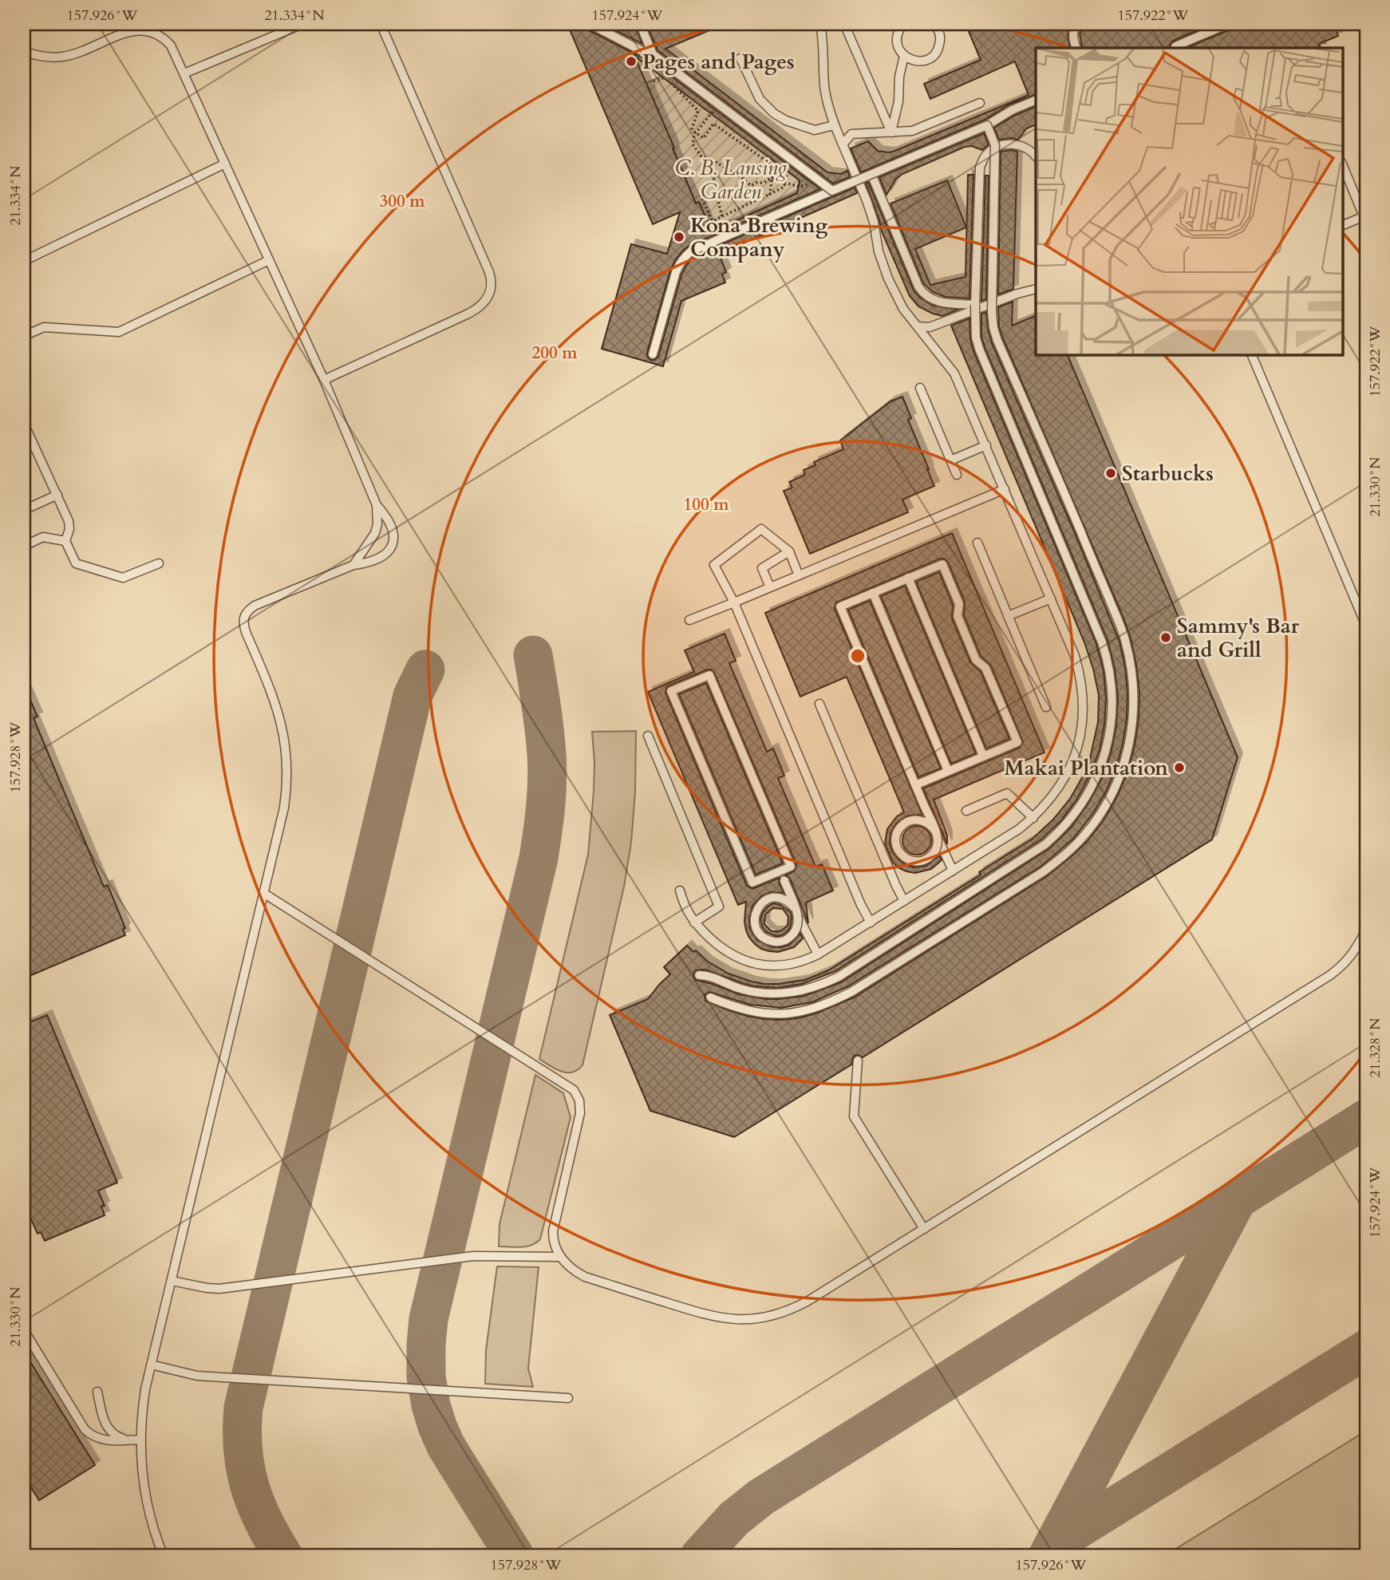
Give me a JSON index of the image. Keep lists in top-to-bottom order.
{
  "parks": ["C. B. Lansing Garden"],
  "places": [
    "Pages and Pages",
    "Kona Brewing Company",
    "Starbucks",
    "Sammy's Bar and Grill",
    "Makai Plantation"
  ],
  "coordinates": [
    "157.926°W",
    "21.334°N",
    "157.924°W",
    "157.922°W",
    "21.330°N",
    "157.928°W",
    "21.328°N"
  ],
  "rings": ["300 m", "200 m", "100 m"]
}
